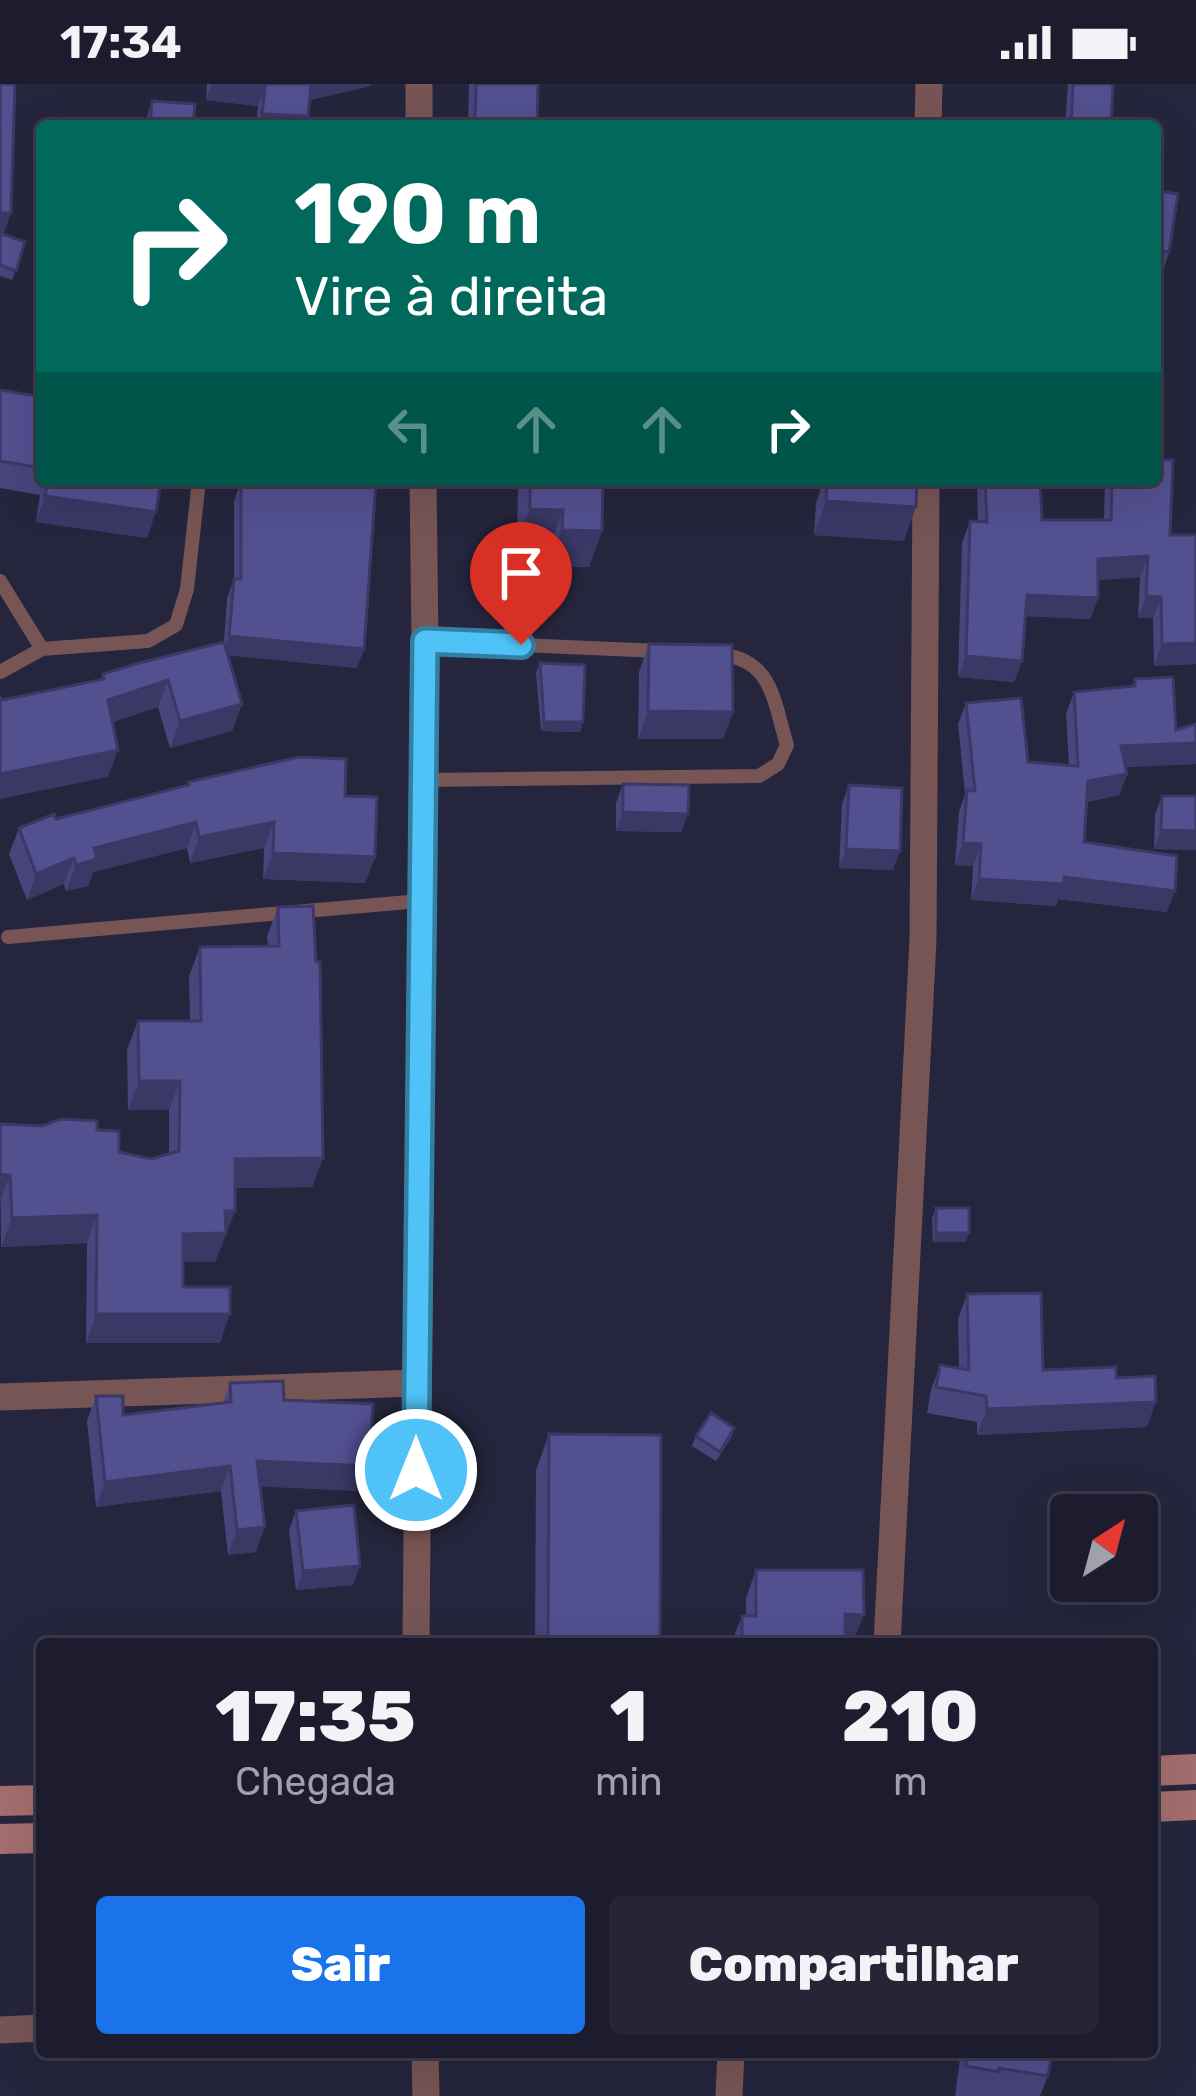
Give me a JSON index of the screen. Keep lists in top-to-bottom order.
{
  "north": "top right",
  "page": {
    "status": "17:34",
    "turn": ["190 m", "Vire à direita"],
    "eta": [
      "17:35",
      "Chegada",
      "1",
      "min",
      "210",
      "m"
    ],
    "buttons": ["Sair", "Compartilhar"]
  }
}
